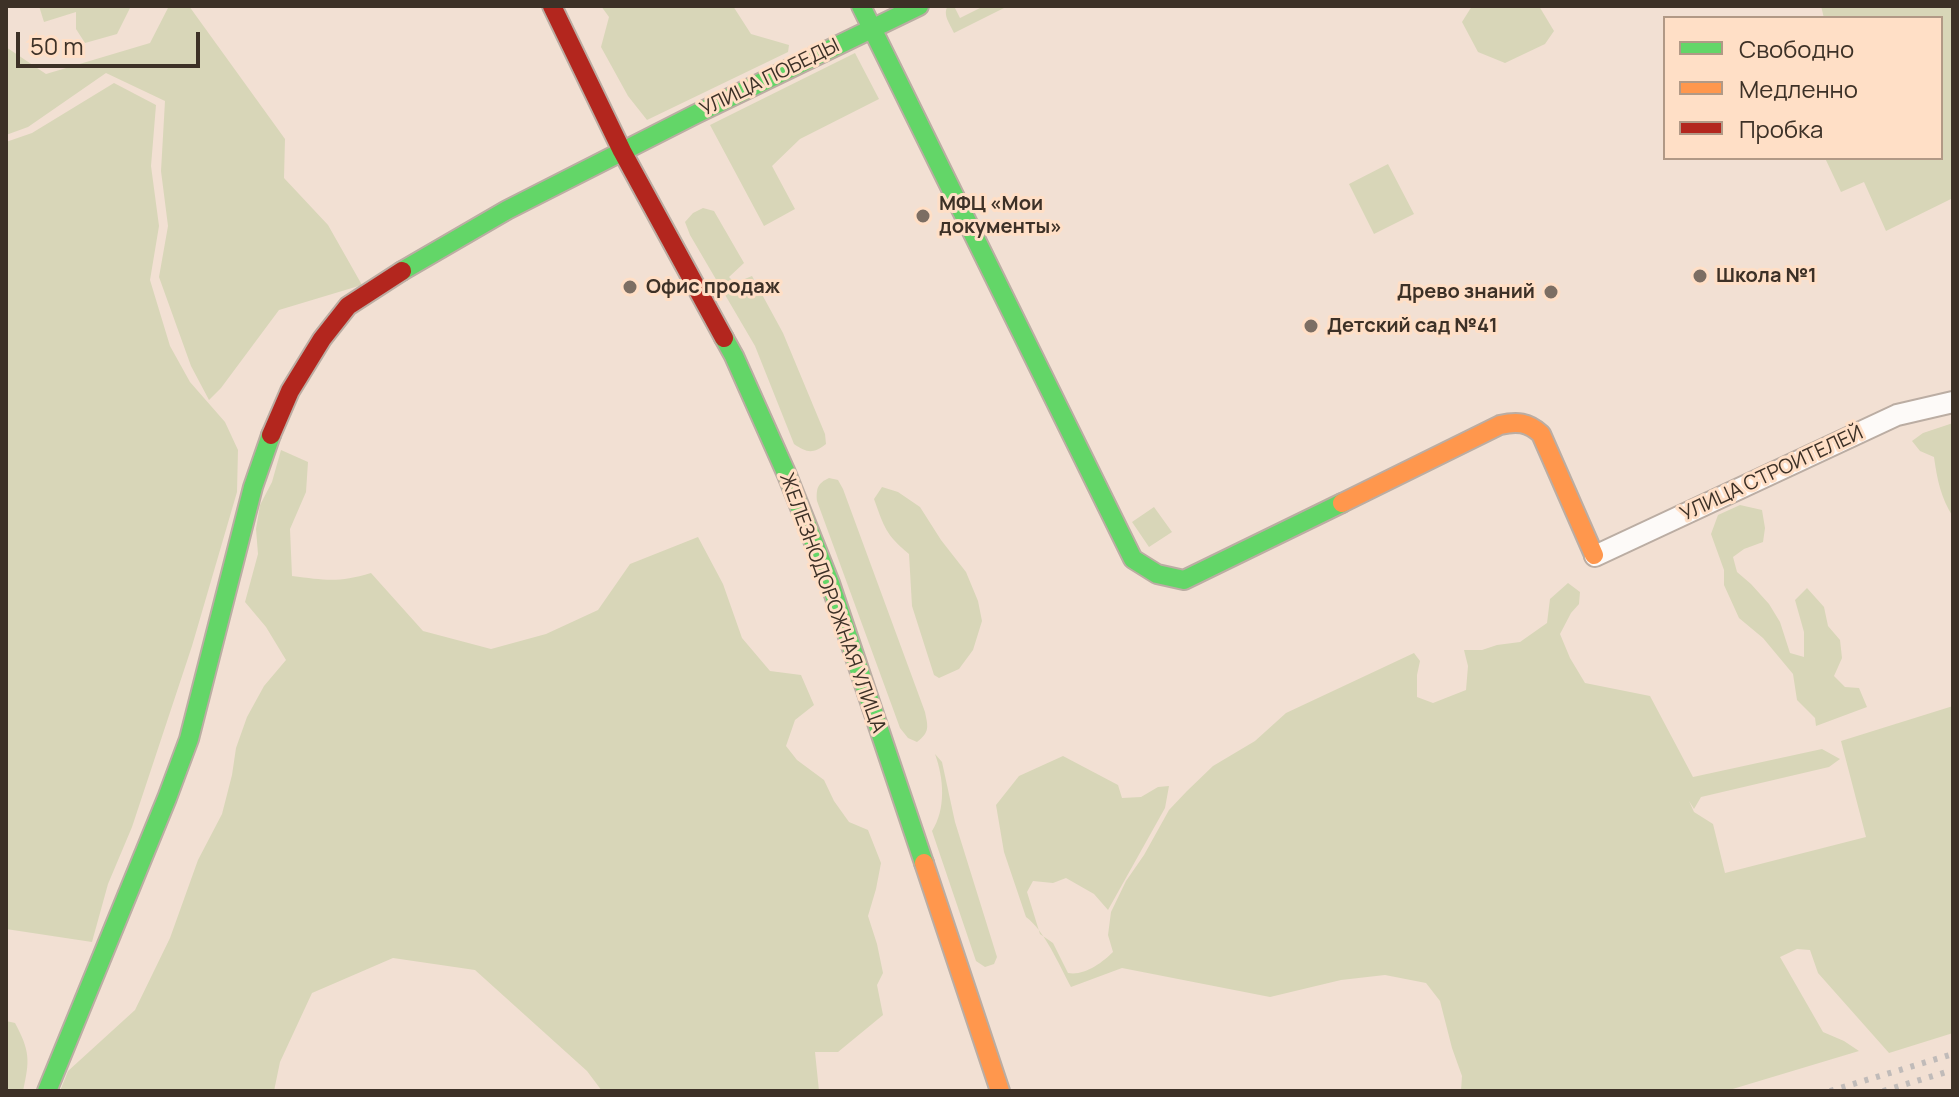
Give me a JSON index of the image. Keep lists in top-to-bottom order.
{
  "streets": {
    "street": ["УЛИЦА ПОБЕДЫ", "УЛИЦА СТРОИТЕЛЕЙ", "ЖЕЛЕЗНОДОРОЖНАЯ УЛИЦА"]
  },
  "crossings": [
    ["УЛИЦА ПОБЕДЫ", "ЖЕЛЕЗНОДОРОЖНАЯ УЛИЦА"]
  ],
  "places": [
    "МФЦ «Мои документы»",
    "Школа №1",
    "Офис продаж",
    "Древо знаний",
    "Детский сад №41"
  ],
  "legend": ["Свободно", "Медленно", "Пробка"],
  "scale_bar": "50 m"
}
